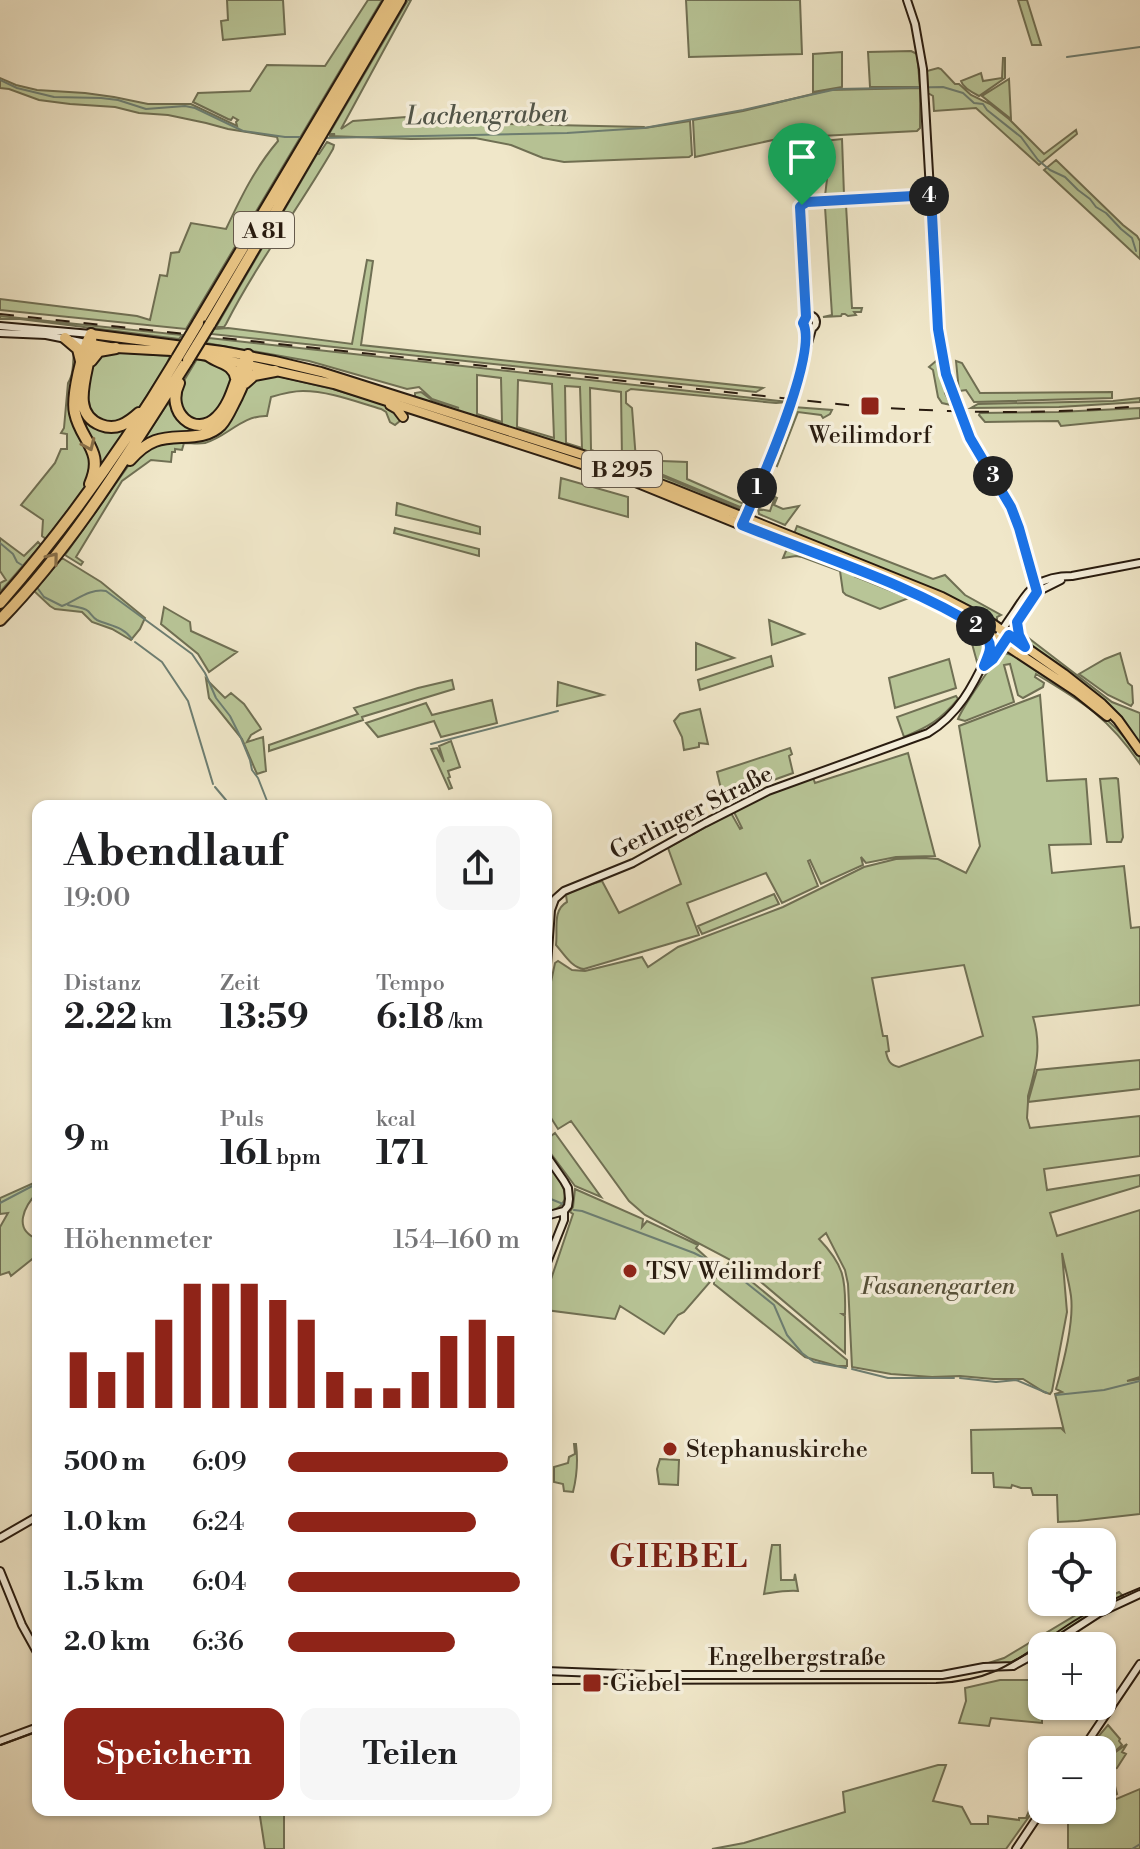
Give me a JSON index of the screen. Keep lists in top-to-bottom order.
{
  "streets": {
    "highway": ["A 81"],
    "main road": ["B 295", "Gerlinger Straße", "Engelbergstraße"]
  },
  "crossings": [
    ["A 81", "B 295"],
    ["B 295", "Gerlinger Straße"]
  ],
  "districts": ["GIEBEL"],
  "water": ["Lachengraben"],
  "parks": ["Fasanengarten"],
  "places": {
    "transit": ["Weilimdorf", "Giebel"],
    "other": ["TSV Weilimdorf", "Stephanuskirche"]
  },
  "page": {
    "pins": [
      "4",
      "3",
      "1",
      "2"
    ],
    "heading": ["Abendlauf", "19:00"],
    "stats": [
      ["Distanz", "2.22 km"],
      ["Zeit", "13:59"],
      ["Tempo", "6:18 /km"],
      ["9 m"],
      ["Puls", "161 bpm"],
      ["kcal", "171"]
    ],
    "chart": ["Höhenmeter", "154–160 m"],
    "list": [
      {
        "name": "500 m",
        "note": "6:09"
      },
      {
        "name": "1.0 km",
        "note": "6:24"
      },
      {
        "name": "1.5 km",
        "note": "6:04"
      },
      {
        "name": "2.0 km",
        "note": "6:36"
      }
    ],
    "map_buttons": ["+", "−"],
    "buttons": ["Speichern", "Teilen"]
  }
}
